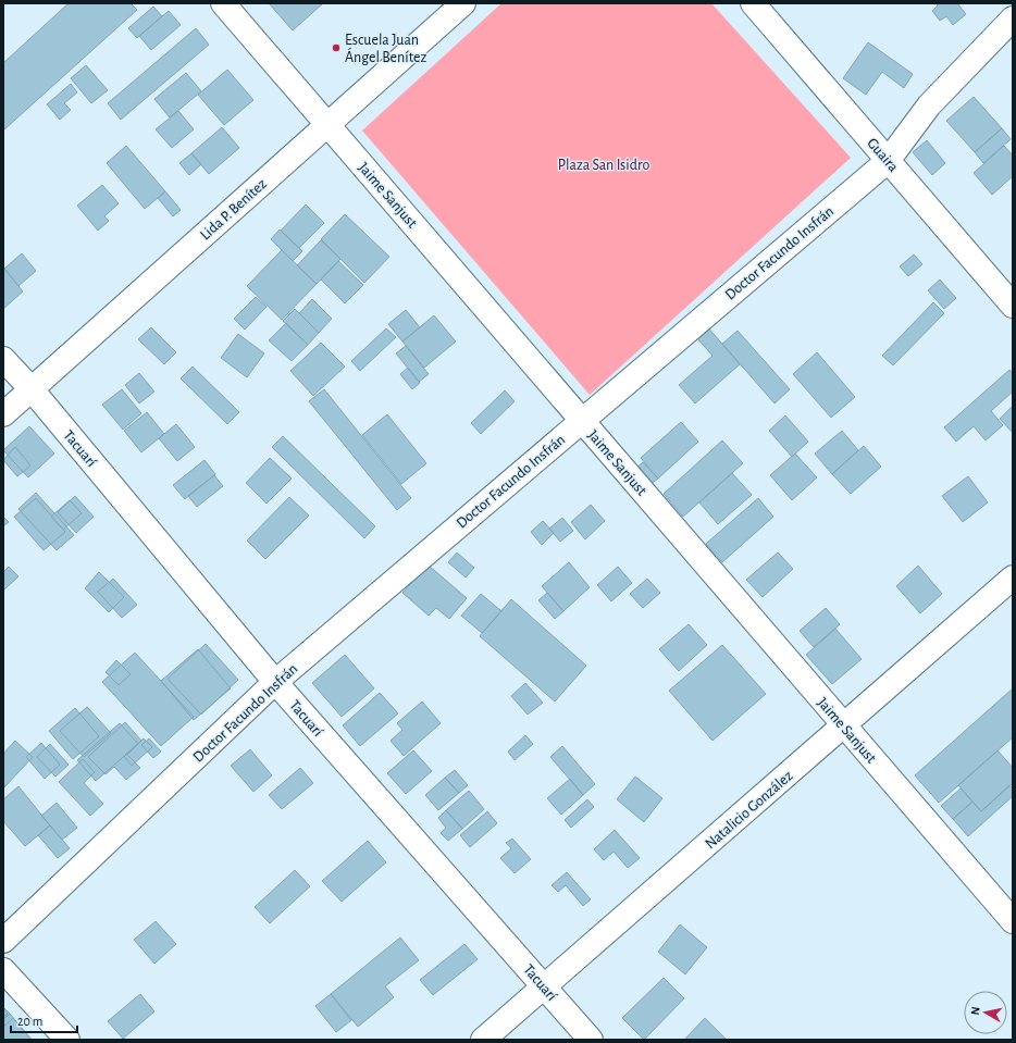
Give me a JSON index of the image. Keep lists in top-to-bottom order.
{
  "streets": {
    "street": [
      "Guaira",
      "Jaime Sanjust",
      "Lida P. Benítez",
      "Doctor Facundo Insfrán",
      "Tacuarí",
      "Natalicio González"
    ]
  },
  "crossings": [
    ["Guaira", "Doctor Facundo Insfrán"],
    ["Jaime Sanjust", "Lida P. Benítez"],
    ["Jaime Sanjust", "Doctor Facundo Insfrán"],
    ["Jaime Sanjust", "Natalicio González"],
    ["Lida P. Benítez", "Tacuarí"],
    ["Doctor Facundo Insfrán", "Tacuarí"],
    ["Tacuarí", "Natalicio González"]
  ],
  "parks": ["Plaza San Isidro"],
  "places": ["Escuela Juan Ángel Benítez"],
  "scale_bar": "20 m",
  "north": "left"
}
